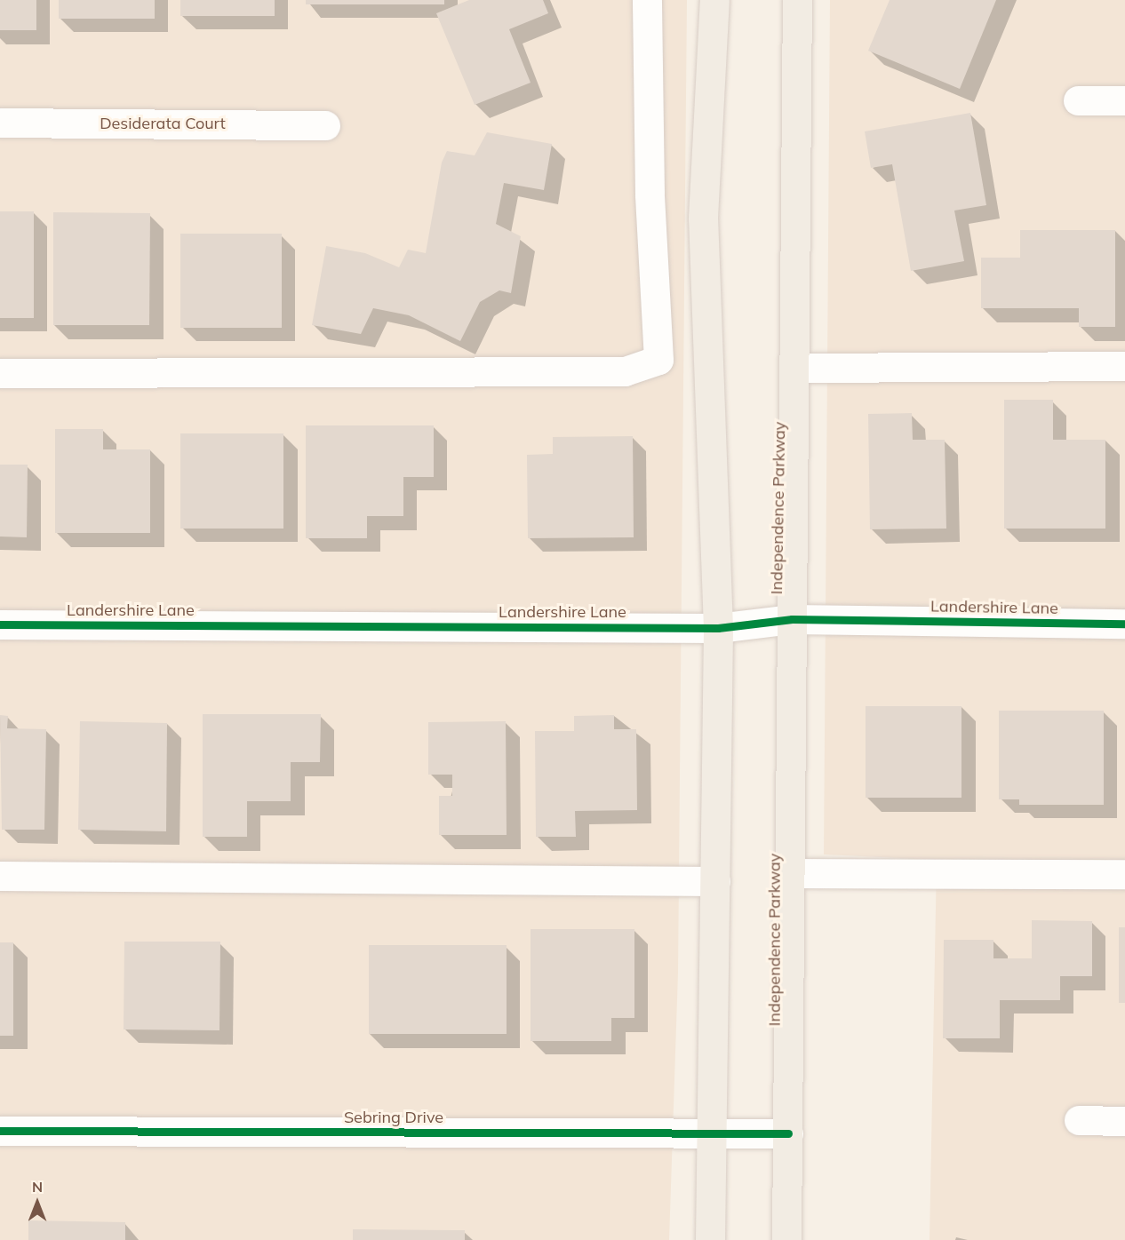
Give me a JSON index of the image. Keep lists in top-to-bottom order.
{
  "streets": {
    "main road": ["Independence Parkway"],
    "street": ["Desiderata Court", "Landershire Lane", "Sebring Drive"]
  },
  "crossings": [
    ["Independence Parkway", "Landershire Lane"],
    ["Independence Parkway", "Sebring Drive"]
  ],
  "north": "top"
}
